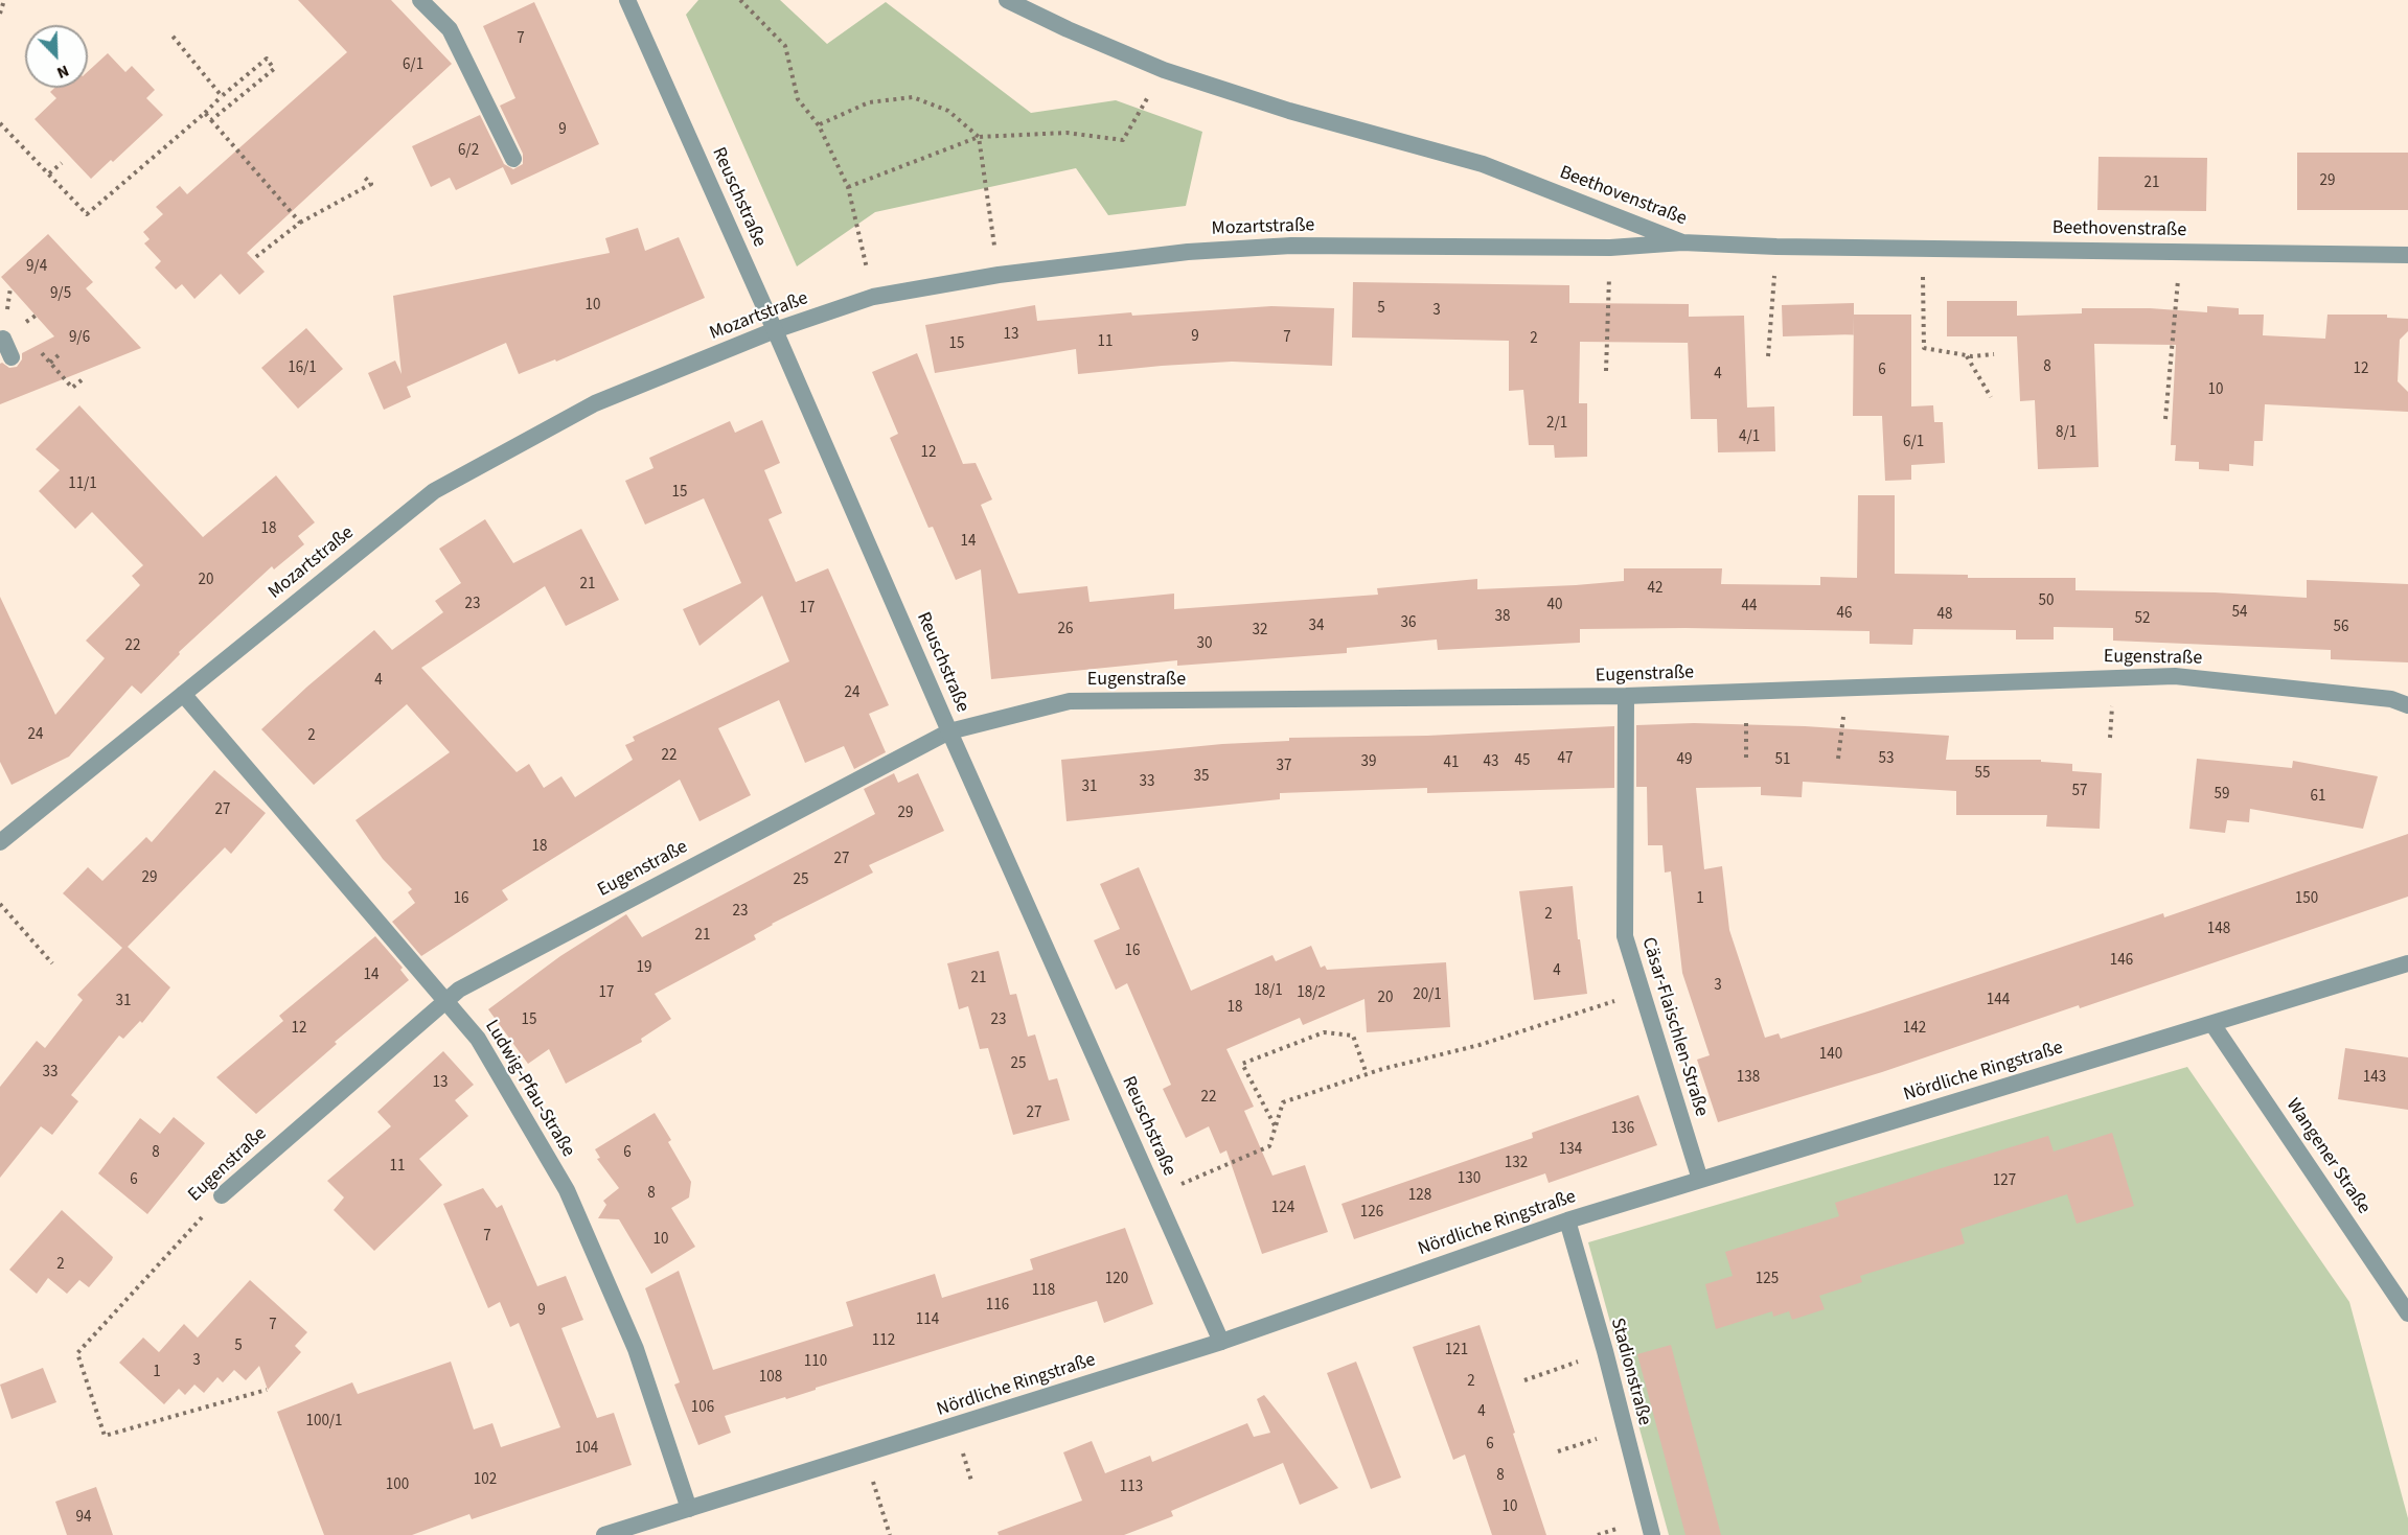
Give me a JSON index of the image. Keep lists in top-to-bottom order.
{
  "streets": {
    "street": [
      "Beethovenstraße",
      "Reuschstraße",
      "Mozartstraße",
      "Eugenstraße",
      "Cäsar-Flaischlen-Straße",
      "Nördliche Ringstraße",
      "Ludwig-Pfau-Straße",
      "Wangener Straße",
      "Stadionstraße"
    ]
  },
  "crossings": [
    ["Beethovenstraße", "Mozartstraße"],
    ["Reuschstraße", "Mozartstraße"],
    ["Reuschstraße", "Eugenstraße"],
    ["Reuschstraße", "Nördliche Ringstraße"],
    ["Mozartstraße", "Ludwig-Pfau-Straße"],
    ["Eugenstraße", "Cäsar-Flaischlen-Straße"],
    ["Eugenstraße", "Ludwig-Pfau-Straße"],
    ["Cäsar-Flaischlen-Straße", "Nördliche Ringstraße"],
    ["Nördliche Ringstraße", "Ludwig-Pfau-Straße"],
    ["Nördliche Ringstraße", "Wangener Straße"],
    ["Nördliche Ringstraße", "Stadionstraße"]
  ],
  "house_numbers": [
    "7",
    "6/1",
    "9",
    "6/2",
    "29",
    "21",
    "9/4",
    "9/5",
    "10",
    "5",
    "3",
    "13",
    "9",
    "9/6",
    "7",
    "2",
    "11",
    "15",
    "8",
    "16/1",
    "12",
    "6",
    "4",
    "10",
    "2/1",
    "8/1",
    "4/1",
    "6/1",
    "12",
    "11/1",
    "15",
    "18",
    "14",
    "20",
    "21",
    "42",
    "50",
    "23",
    "40",
    "44",
    "17",
    "54",
    "46",
    "48",
    "38",
    "52",
    "36",
    "34",
    "56",
    "26",
    "32",
    "30",
    "22",
    "4",
    "24",
    "24",
    "2",
    "22",
    "47",
    "53",
    "49",
    "51",
    "45",
    "39",
    "43",
    "41",
    "37",
    "55",
    "35",
    "33",
    "31",
    "57",
    "59",
    "61",
    "27",
    "29",
    "18",
    "27",
    "29",
    "25",
    "16",
    "1",
    "150",
    "23",
    "2",
    "148",
    "21",
    "16",
    "146",
    "19",
    "4",
    "14",
    "21",
    "3",
    "18/1",
    "17",
    "18/2",
    "20/1",
    "20",
    "144",
    "31",
    "18",
    "15",
    "23",
    "12",
    "142",
    "140",
    "25",
    "33",
    "138",
    "143",
    "13",
    "22",
    "27",
    "136",
    "134",
    "8",
    "6",
    "132",
    "11",
    "130",
    "6",
    "127",
    "8",
    "128",
    "124",
    "126",
    "7",
    "10",
    "2",
    "120",
    "125",
    "118",
    "116",
    "9",
    "114",
    "7",
    "112",
    "5",
    "121",
    "3",
    "110",
    "1",
    "108",
    "2",
    "106",
    "4",
    "100/1",
    "6",
    "104",
    "8",
    "102",
    "100",
    "113",
    "10",
    "94"
  ],
  "north": "bottom right"
}
